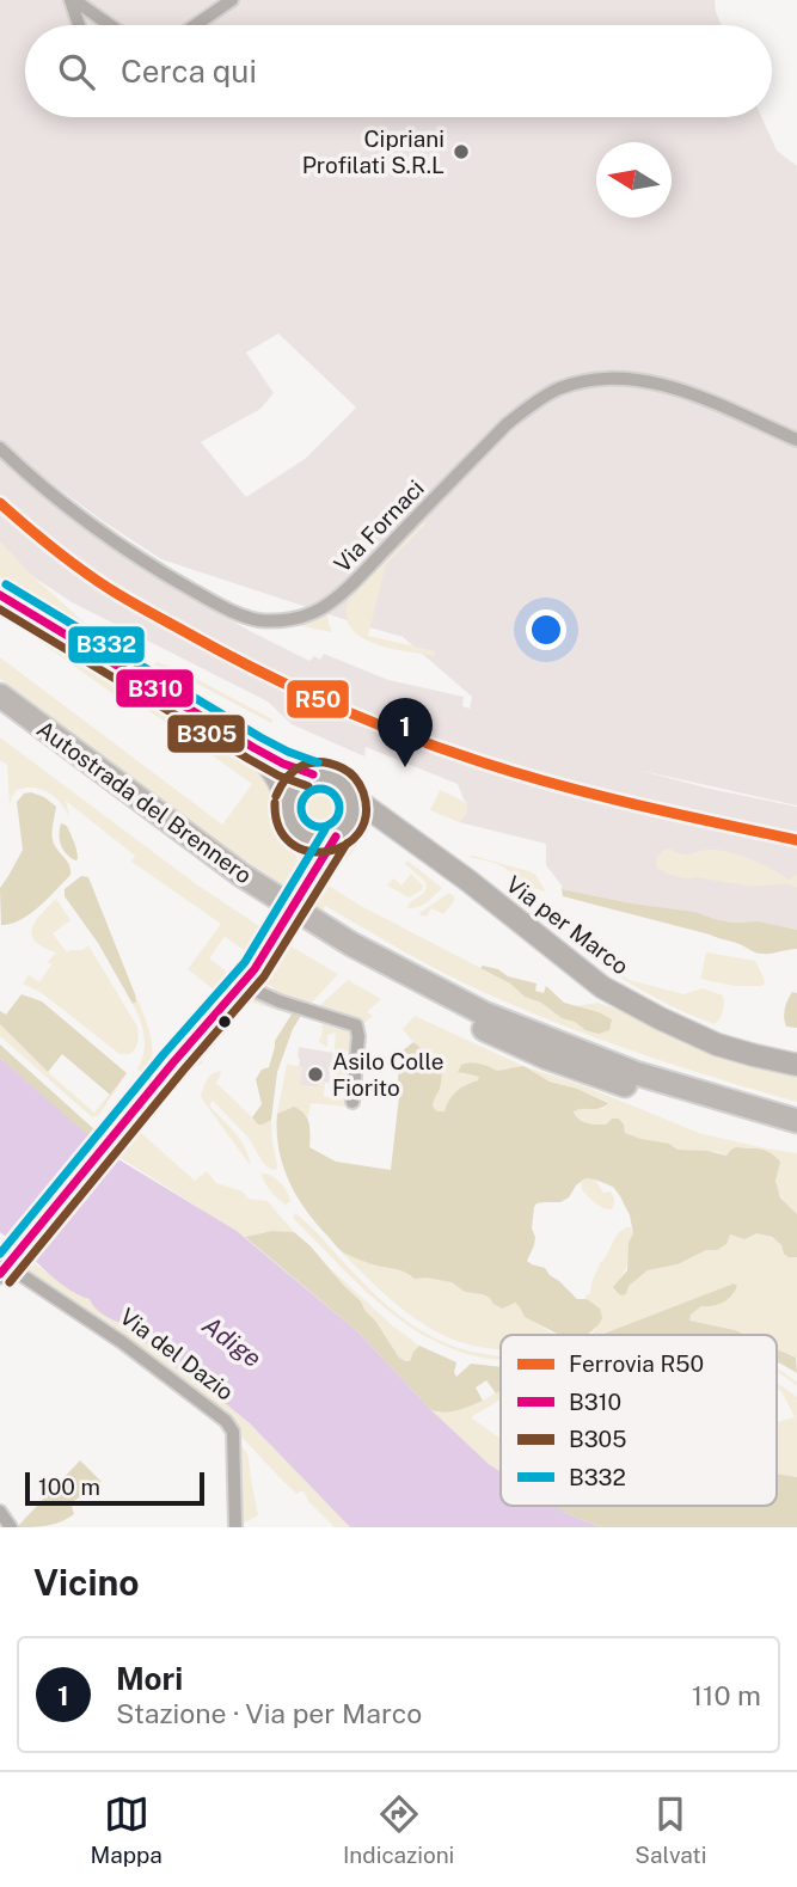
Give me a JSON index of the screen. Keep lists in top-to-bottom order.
{
  "streets": {
    "highway": ["Autostrada del Brennero"],
    "main road": ["Via per Marco"],
    "street": ["Via Fornaci", "Via del Dazio"]
  },
  "water": ["Adige"],
  "places": ["Cipriani Profilati S.R.L", "Asilo Colle Fiorito"],
  "lines": [
    "rail line R50",
    "transit line B332",
    "transit line B310",
    "transit line B305"
  ],
  "legend": [
    "Ferrovia R50",
    "B310",
    "B305",
    "B332"
  ],
  "scale_bar": "100 m",
  "north": "left",
  "page": {
    "search": "Cerca qui",
    "pins": "1",
    "scale": "100 m",
    "heading": "Vicino",
    "list": [
      {
        "mark": "1",
        "name": "Mori",
        "note": "Stazione · Via per Marco",
        "value": "110 m"
      }
    ],
    "nav": ["Mappa", "Indicazioni", "Salvati"]
  }
}
